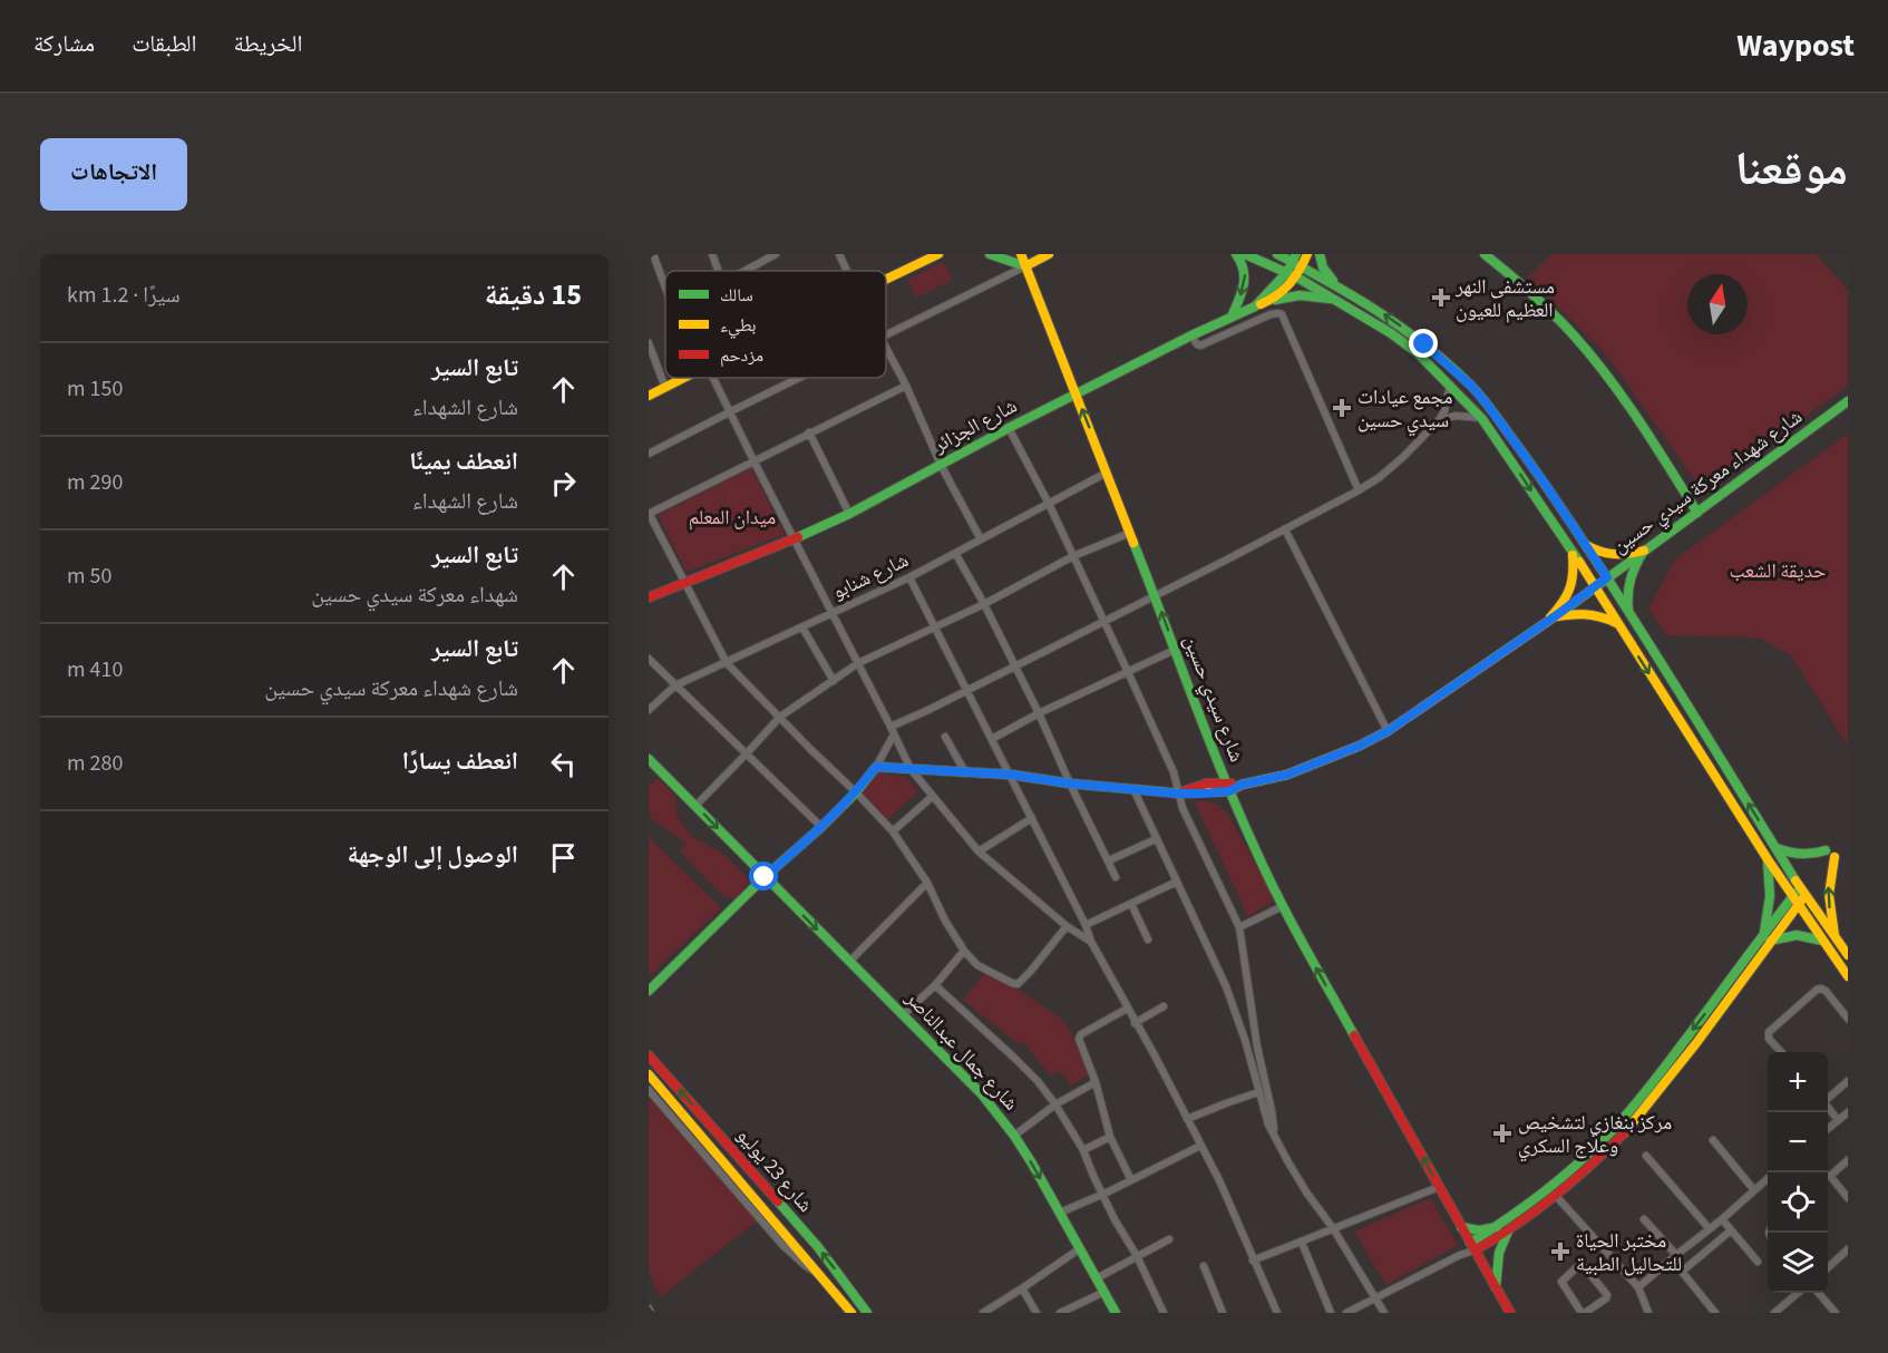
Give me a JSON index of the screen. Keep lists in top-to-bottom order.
{
  "streets": {
    "main road": [
      "شارع الجزائر",
      "شارع شهداء معركة سيدي حسين",
      "شارع سيدي حسين",
      "شارع جمال عبدالناصر",
      "شارع 23 يوليو"
    ],
    "street": ["شارع شنابو"]
  },
  "crossings": [
    ["شارع الجزائر", "شارع سيدي حسين"],
    ["شارع شهداء معركة سيدي حسين", "شارع سيدي حسين"],
    ["شارع شنابو", "شارع سيدي حسين"]
  ],
  "one_way": ["شارع سيدي حسين", "شارع جمال عبدالناصر"],
  "parks": ["ميدان المعلم", "حديقة الشعب"],
  "places": {
    "health": [
      "مستشفى النهر العظيم للعيون",
      "مجمع عيادات سيدي حسين",
      "مركز بنغازي لتشخيص وعلاج السكري",
      "مختبر الحياة للتحاليل الطبية"
    ]
  },
  "legend": ["سالك", "بطيء", "مزدحم"],
  "north": "top",
  "page": {
    "header": "Waypost",
    "nav": ["الخريطة", "الطبقات", "مشاركة"],
    "title": "موقعنا",
    "buttons": "الاتجاهات",
    "heading": ["15 دقيقة", "سيرًا · 1.2 km"],
    "list": [
      ["تابع السير", "شارع الشهداء", "150 m"],
      ["انعطف يمينًا", "شارع الشهداء", "290 m"],
      ["تابع السير", "شهداء معركة سيدي حسين", "50 m"],
      ["تابع السير", "شارع شهداء معركة سيدي حسين", "410 m"],
      ["انعطف يسارًا", "280 m"],
      "الوصول إلى الوجهة"
    ],
    "map_buttons": ["+", "−"]
  }
}
